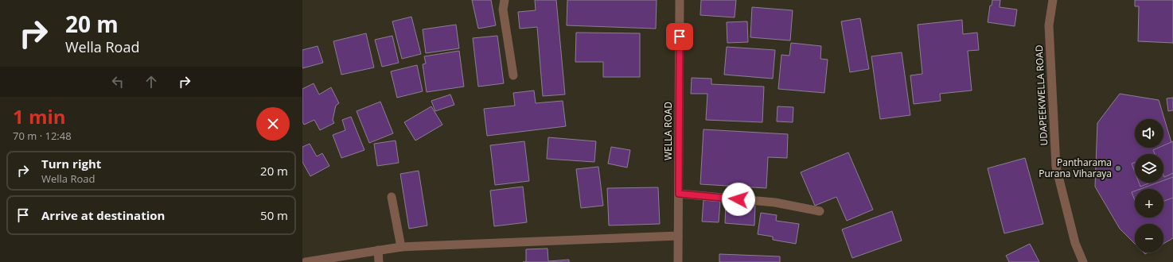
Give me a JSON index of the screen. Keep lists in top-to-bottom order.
{
  "streets": {
    "street": ["UDAPEEKWELLA ROAD", "WELLA ROAD"]
  },
  "places": ["Pantharama Purana Viharaya"],
  "page": {
    "turn": ["20 m", "Wella Road"],
    "heading": ["1 min", "70 m · 12:48"],
    "map_buttons": ["+", "−"],
    "list": [
      {
        "name": "Turn right",
        "note": "Wella Road",
        "value": "20 m"
      },
      {
        "name": "Arrive at destination",
        "value": "50 m"
      }
    ]
  }
}
